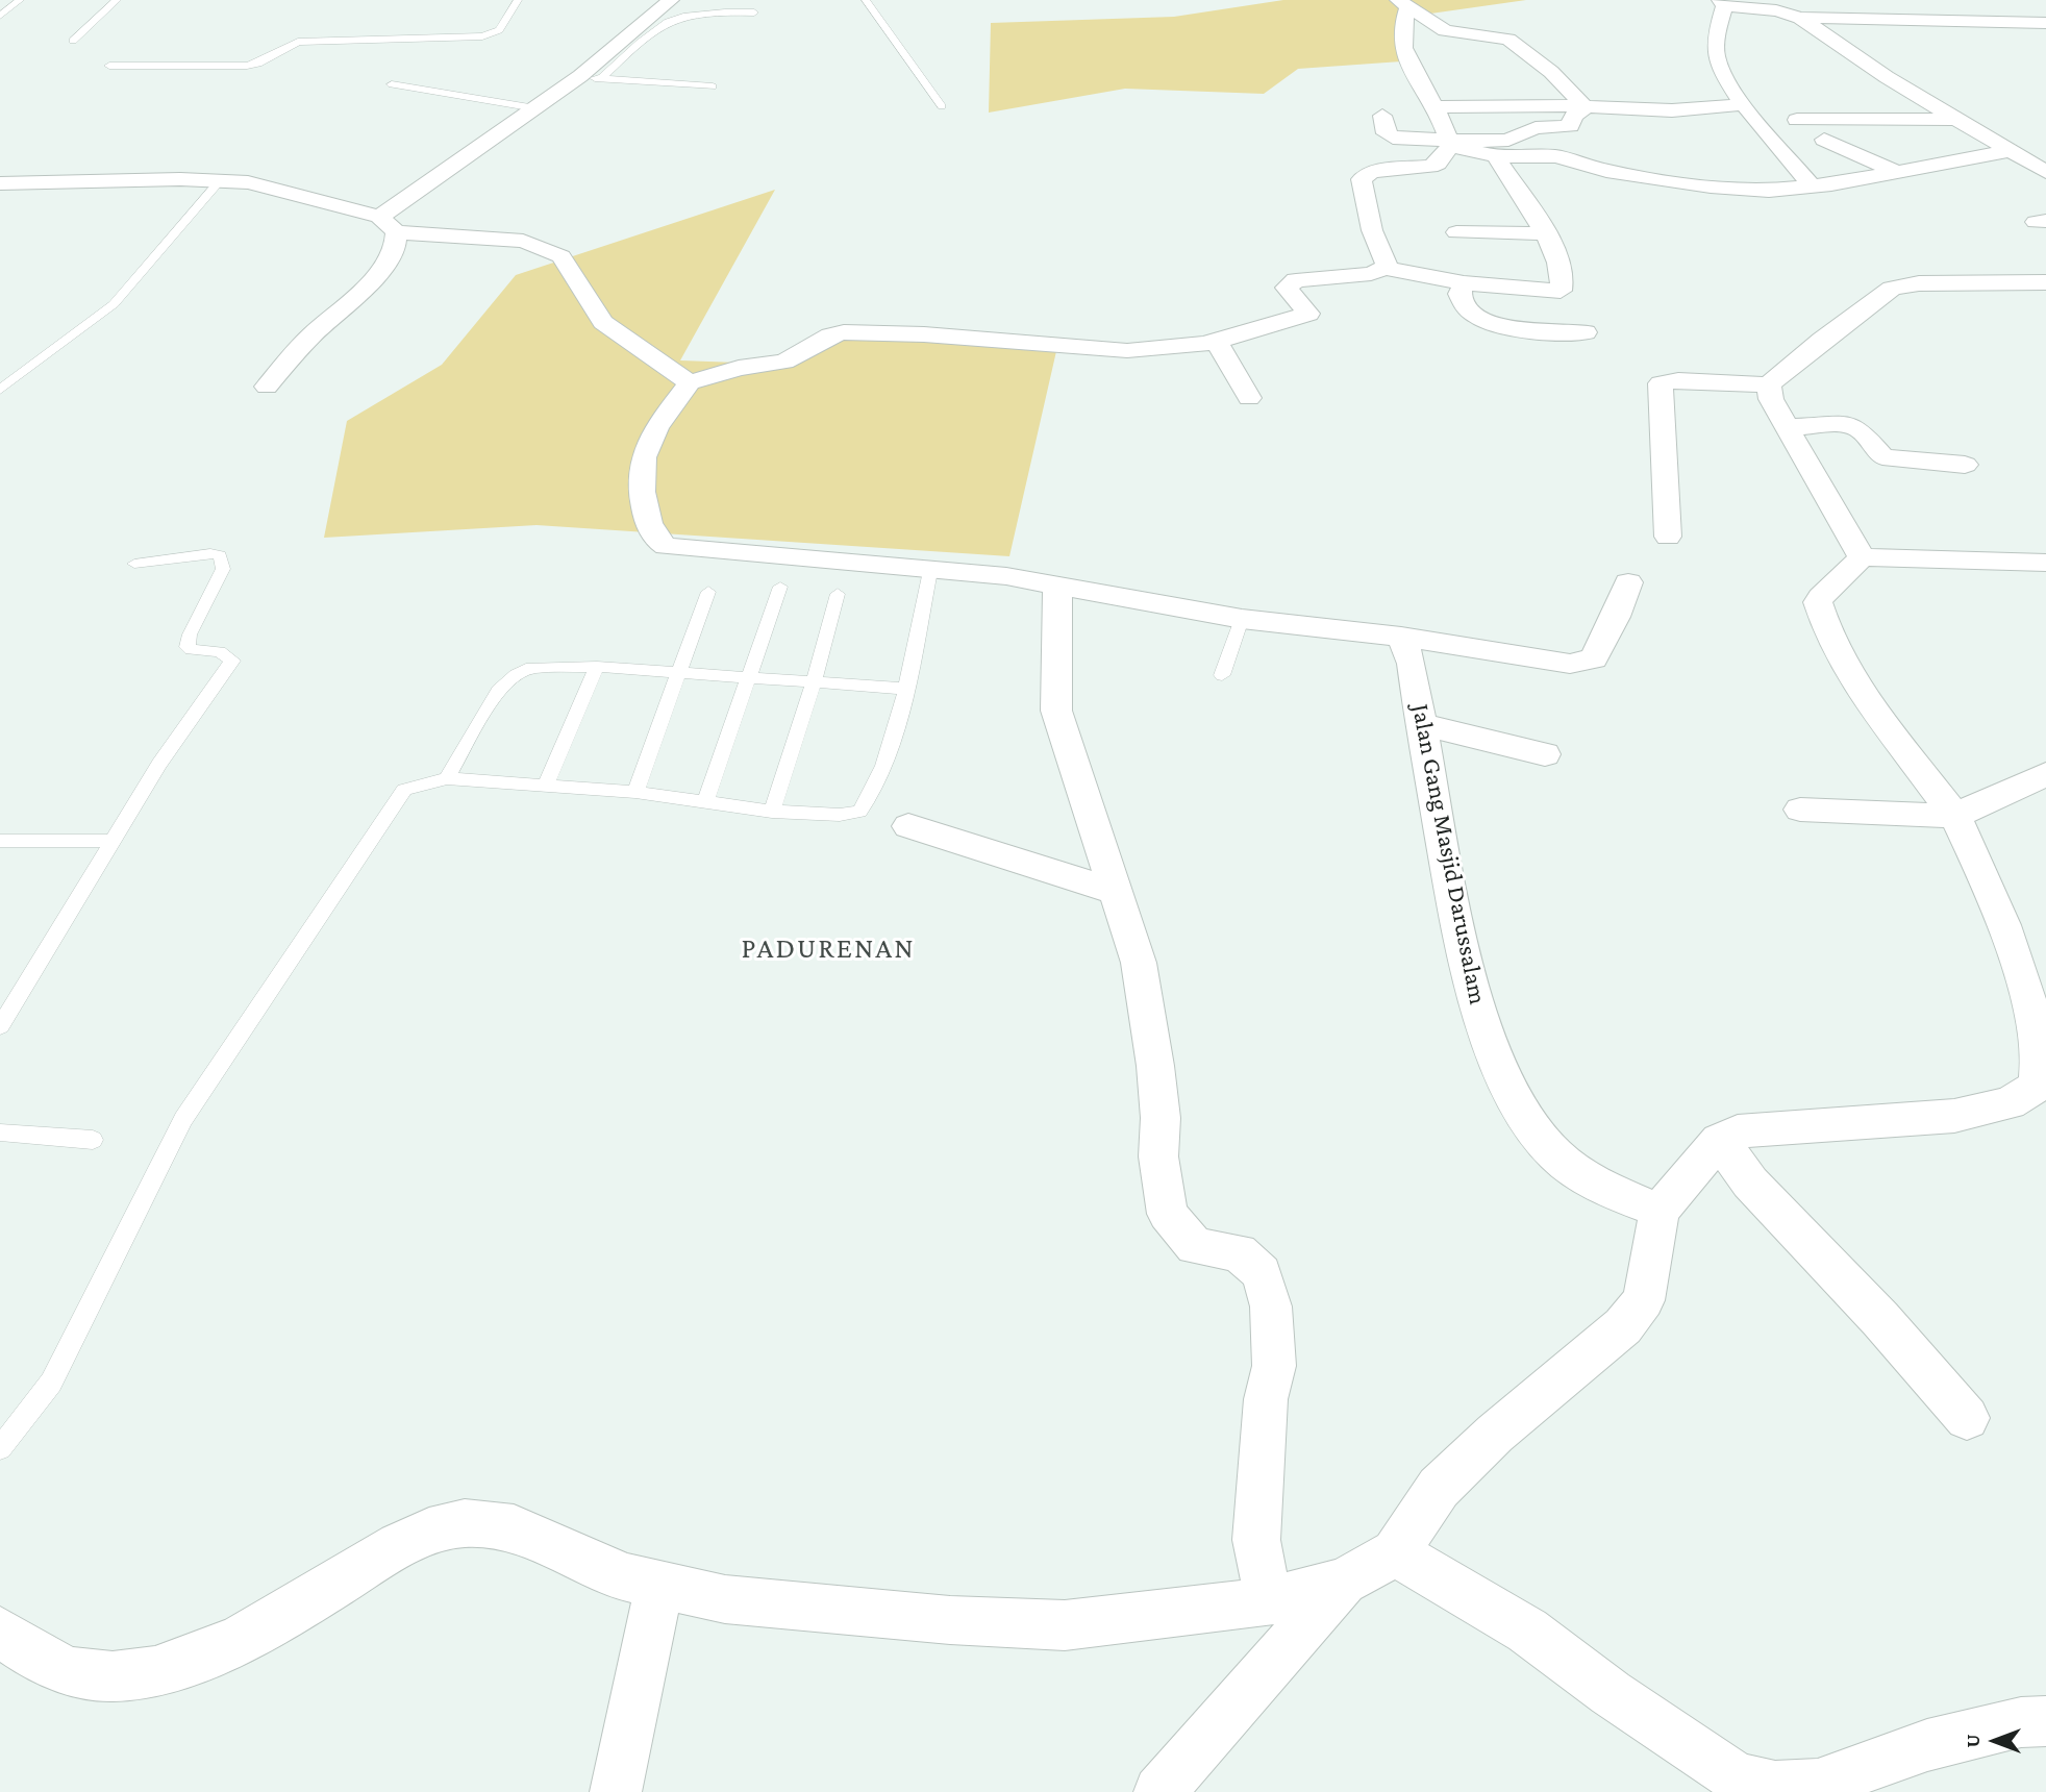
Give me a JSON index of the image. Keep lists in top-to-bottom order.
{
  "streets": {
    "street": ["Jalan Gang Masjid Darussalam"]
  },
  "districts": ["PADURENAN"],
  "north": "left"
}
